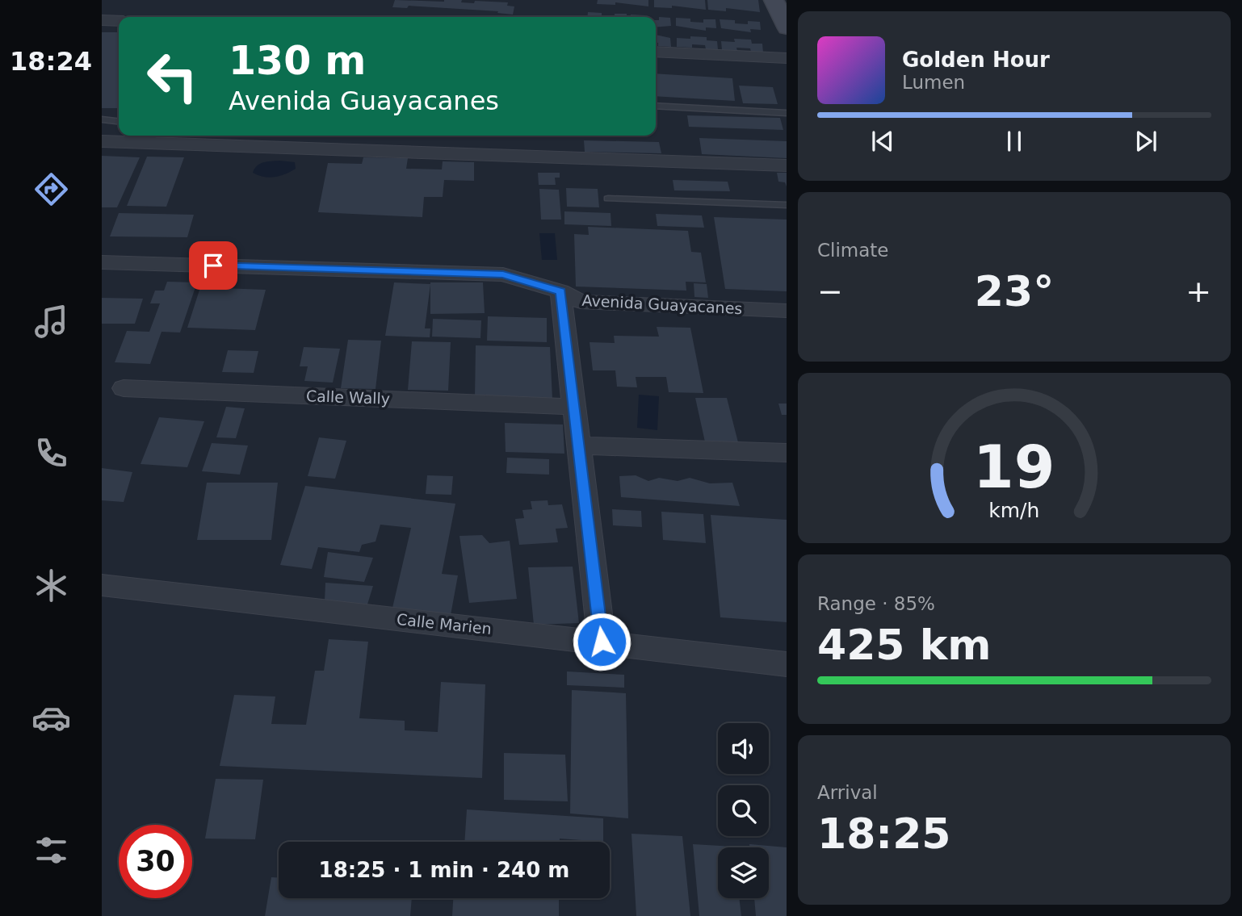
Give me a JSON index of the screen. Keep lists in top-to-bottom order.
{
  "streets": {
    "street": ["Avenida Guayacanes", "Calle Wally", "Calle Marien"]
  },
  "page": {
    "tabs": "18:24",
    "turn": ["130 m", "Avenida Guayacanes"],
    "song": ["Golden Hour", "Lumen"],
    "tile": [
      "Climate",
      ["Range · 85%", "425 km"],
      ["Arrival", "18:25"]
    ],
    "heat": ["−", "23°", "+"],
    "limit": "30",
    "trip": "18:25 · 1 min · 240 m",
    "gauge": ["19", "km/h"]
  }
}
